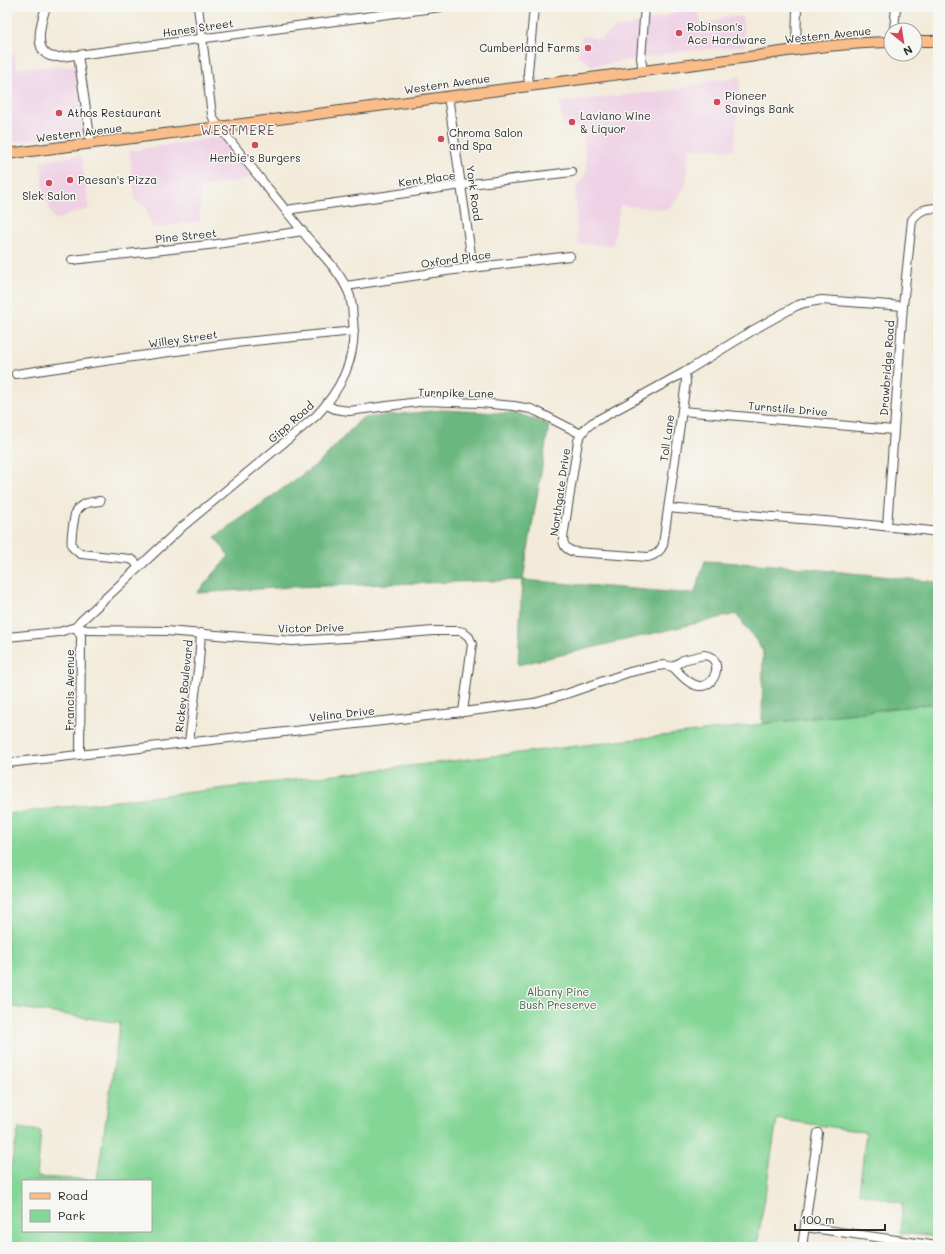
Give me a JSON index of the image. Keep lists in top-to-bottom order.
{
  "streets": {
    "main road": ["Western Avenue"],
    "street": [
      "Hanes Street",
      "Kent Place",
      "York Road",
      "Pine Street",
      "Oxford Place",
      "Willey Street",
      "Drawbridge Road",
      "Turnpike Lane",
      "Turnstile Drive",
      "Gipp Road",
      "Toll Lane",
      "Northgate Drive",
      "Victor Drive",
      "Rickey Boulevard",
      "Francis Avenue",
      "Velina Drive"
    ]
  },
  "crossings": [
    ["Hanes Street", "Gipp Road"],
    ["Western Avenue", "York Road"],
    ["Western Avenue", "Gipp Road"],
    ["Kent Place", "York Road"],
    ["Kent Place", "Gipp Road"],
    ["York Road", "Oxford Place"],
    ["Pine Street", "Gipp Road"],
    ["Oxford Place", "Gipp Road"],
    ["Willey Street", "Gipp Road"],
    ["Drawbridge Road", "Turnstile Drive"],
    ["Turnpike Lane", "Gipp Road"],
    ["Turnpike Lane", "Northgate Drive"],
    ["Turnstile Drive", "Toll Lane"],
    ["Gipp Road", "Victor Drive"],
    ["Gipp Road", "Francis Avenue"],
    ["Toll Lane", "Northgate Drive"],
    ["Victor Drive", "Rickey Boulevard"],
    ["Victor Drive", "Francis Avenue"],
    ["Victor Drive", "Velina Drive"],
    ["Rickey Boulevard", "Velina Drive"],
    ["Francis Avenue", "Velina Drive"]
  ],
  "districts": ["WESTMERE"],
  "parks": ["Albany Pine Bush Preserve"],
  "places": [
    "Robinson's Ace Hardware",
    "Cumberland Farms",
    "Pioneer Savings Bank",
    "Athos Restaurant",
    "Laviano Wine & Liquor",
    "Chroma Salon and Spa",
    "Herbie's Burgers",
    "Paesan's Pizza",
    "Slek Salon"
  ],
  "legend": ["Road", "Park"],
  "scale_bar": "100 m",
  "north": "bottom right"
}
